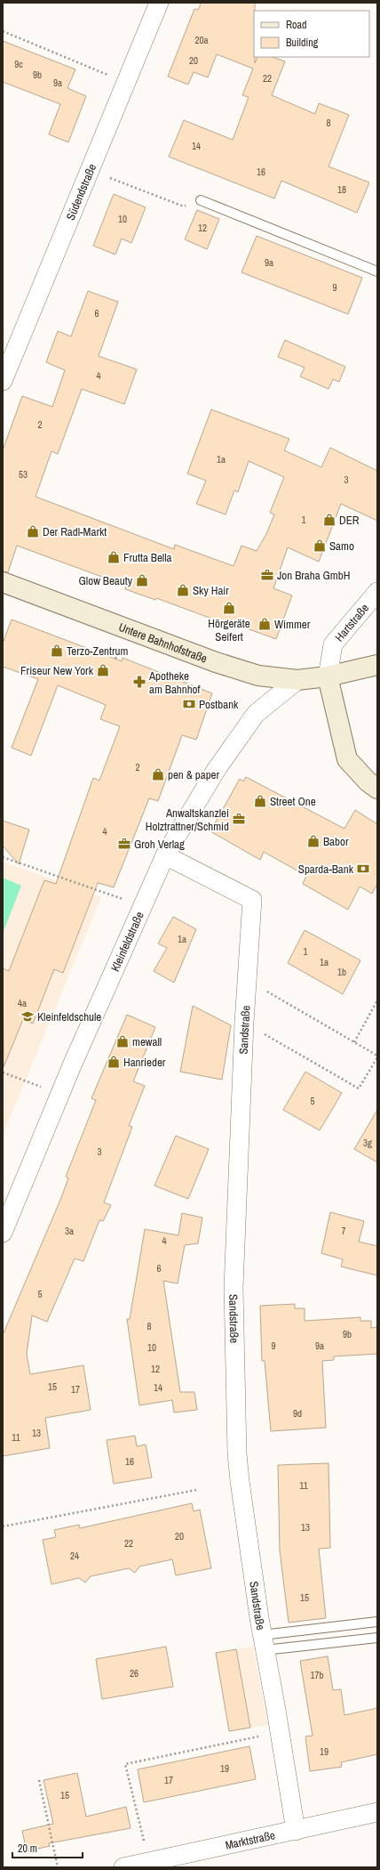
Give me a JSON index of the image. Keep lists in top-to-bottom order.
{
  "streets": {
    "street": [
      "Südendstraße",
      "Hartstraße",
      "Untere Bahnhofstraße",
      "Kleinfeldstraße",
      "Sandstraße",
      "Marktstraße"
    ]
  },
  "crossings": [
    ["Hartstraße", "Untere Bahnhofstraße"],
    ["Untere Bahnhofstraße", "Kleinfeldstraße"],
    ["Kleinfeldstraße", "Sandstraße"],
    ["Sandstraße", "Marktstraße"]
  ],
  "places": {
    "shop": [
      "DER",
      "Der Radl-Markt",
      "Samo",
      "Frutta Bella",
      "Glow Beauty",
      "Sky Hair",
      "Hörgeräte Seifert",
      "Wimmer",
      "Terzo-Zentrum",
      "Friseur New York",
      "pen & paper",
      "Street One",
      "Babor",
      "mewall",
      "Hanrieder"
    ],
    "office": ["Jon Braha GmbH", "Anwaltskanzlei Holztrattner/Schmid", "Groh Verlag"],
    "pharmacy": ["Apotheke am Bahnhof"],
    "bank": ["Postbank", "Sparda-Bank"],
    "school or university": ["Kleinfeldschule"]
  },
  "house_numbers": [
    "20a",
    "20",
    "9c",
    "9b",
    "22",
    "9a",
    "8",
    "14",
    "16",
    "18",
    "10",
    "12",
    "9a",
    "9",
    "6",
    "4",
    "2",
    "1a",
    "53",
    "3",
    "1",
    "2",
    "4",
    "1a",
    "1",
    "1a",
    "1b",
    "4a",
    "5",
    "3g",
    "3",
    "3a",
    "7",
    "4",
    "6",
    "5",
    "8",
    "9b",
    "9",
    "9a",
    "10",
    "12",
    "15",
    "14",
    "17",
    "9d",
    "13",
    "11",
    "16",
    "11",
    "13",
    "20",
    "22",
    "24",
    "15",
    "26",
    "17b",
    "19",
    "19",
    "17",
    "15"
  ],
  "legend": ["Road", "Building"],
  "scale_bar": "20 m"
}
